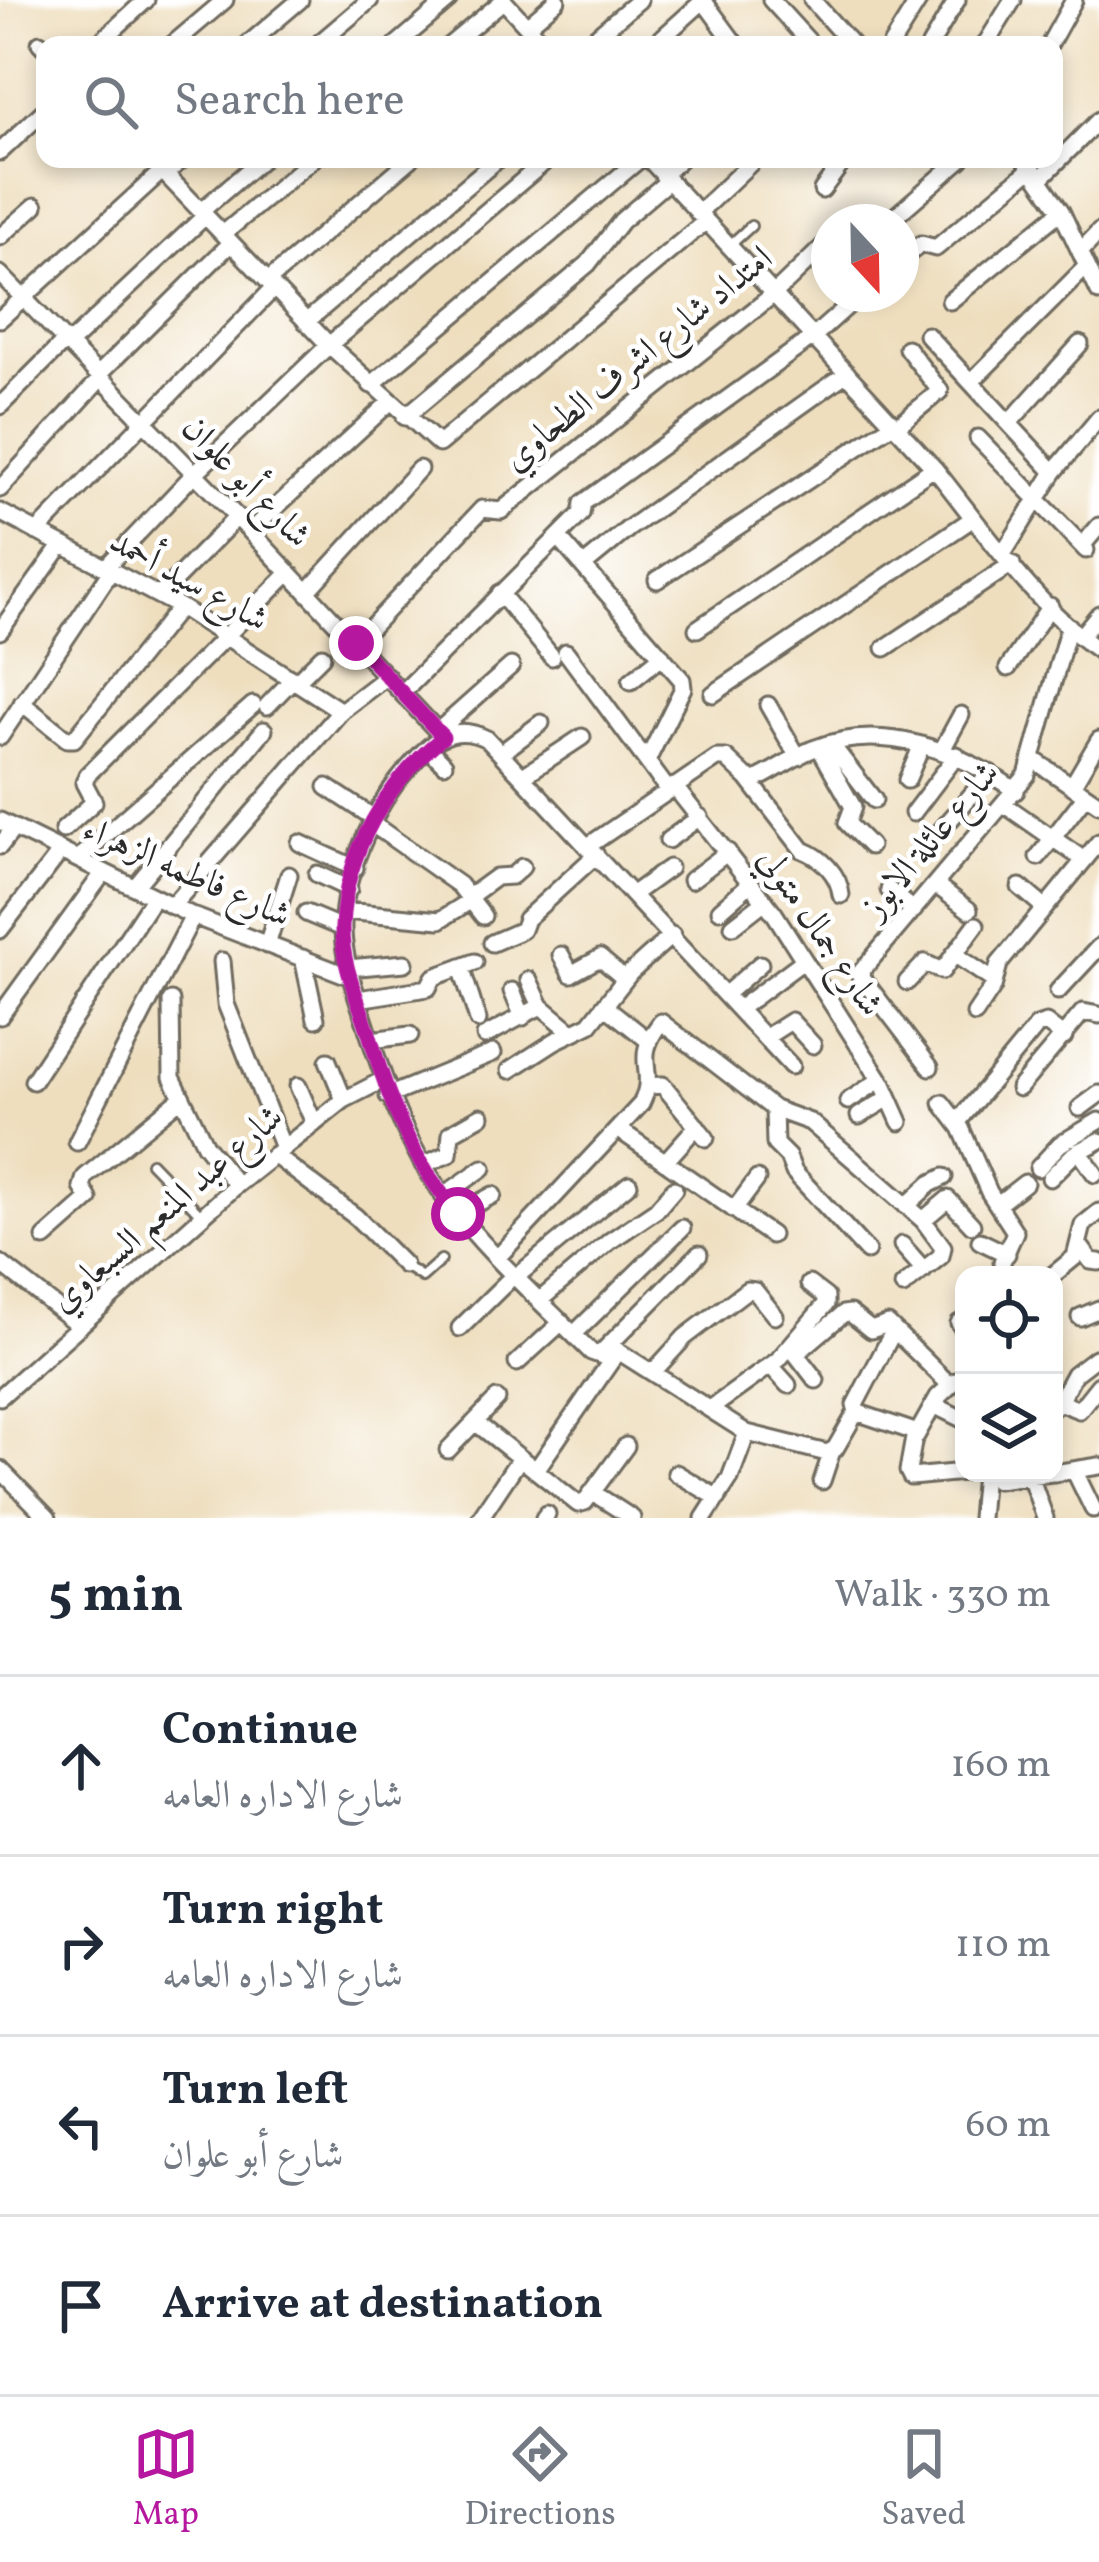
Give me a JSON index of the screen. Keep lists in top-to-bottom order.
{
  "streets": {
    "street": [
      "امتداد شارع اشرف الطحاوي",
      "شارع أبو علوان",
      "شارع سيد أحمد",
      "شارع عائلة الابوز",
      "شارع فاطمه الزهراء",
      "شارع جمال متولي",
      "شارع عبد المنعم السبعاوي"
    ]
  },
  "crossings": [
    ["امتداد شارع اشرف الطحاوي", "شارع أبو علوان"]
  ],
  "north": "bottom",
  "page": {
    "search": "Search here",
    "heading": ["5 min", "Walk · 330 m"],
    "list": [
      ["Continue", "شارع الاداره العامه", "160 m"],
      ["Turn right", "شارع الاداره العامه", "110 m"],
      ["Turn left", "شارع أبو علوان", "60 m"],
      "Arrive at destination"
    ],
    "nav": ["Map", "Directions", "Saved"]
  }
}
